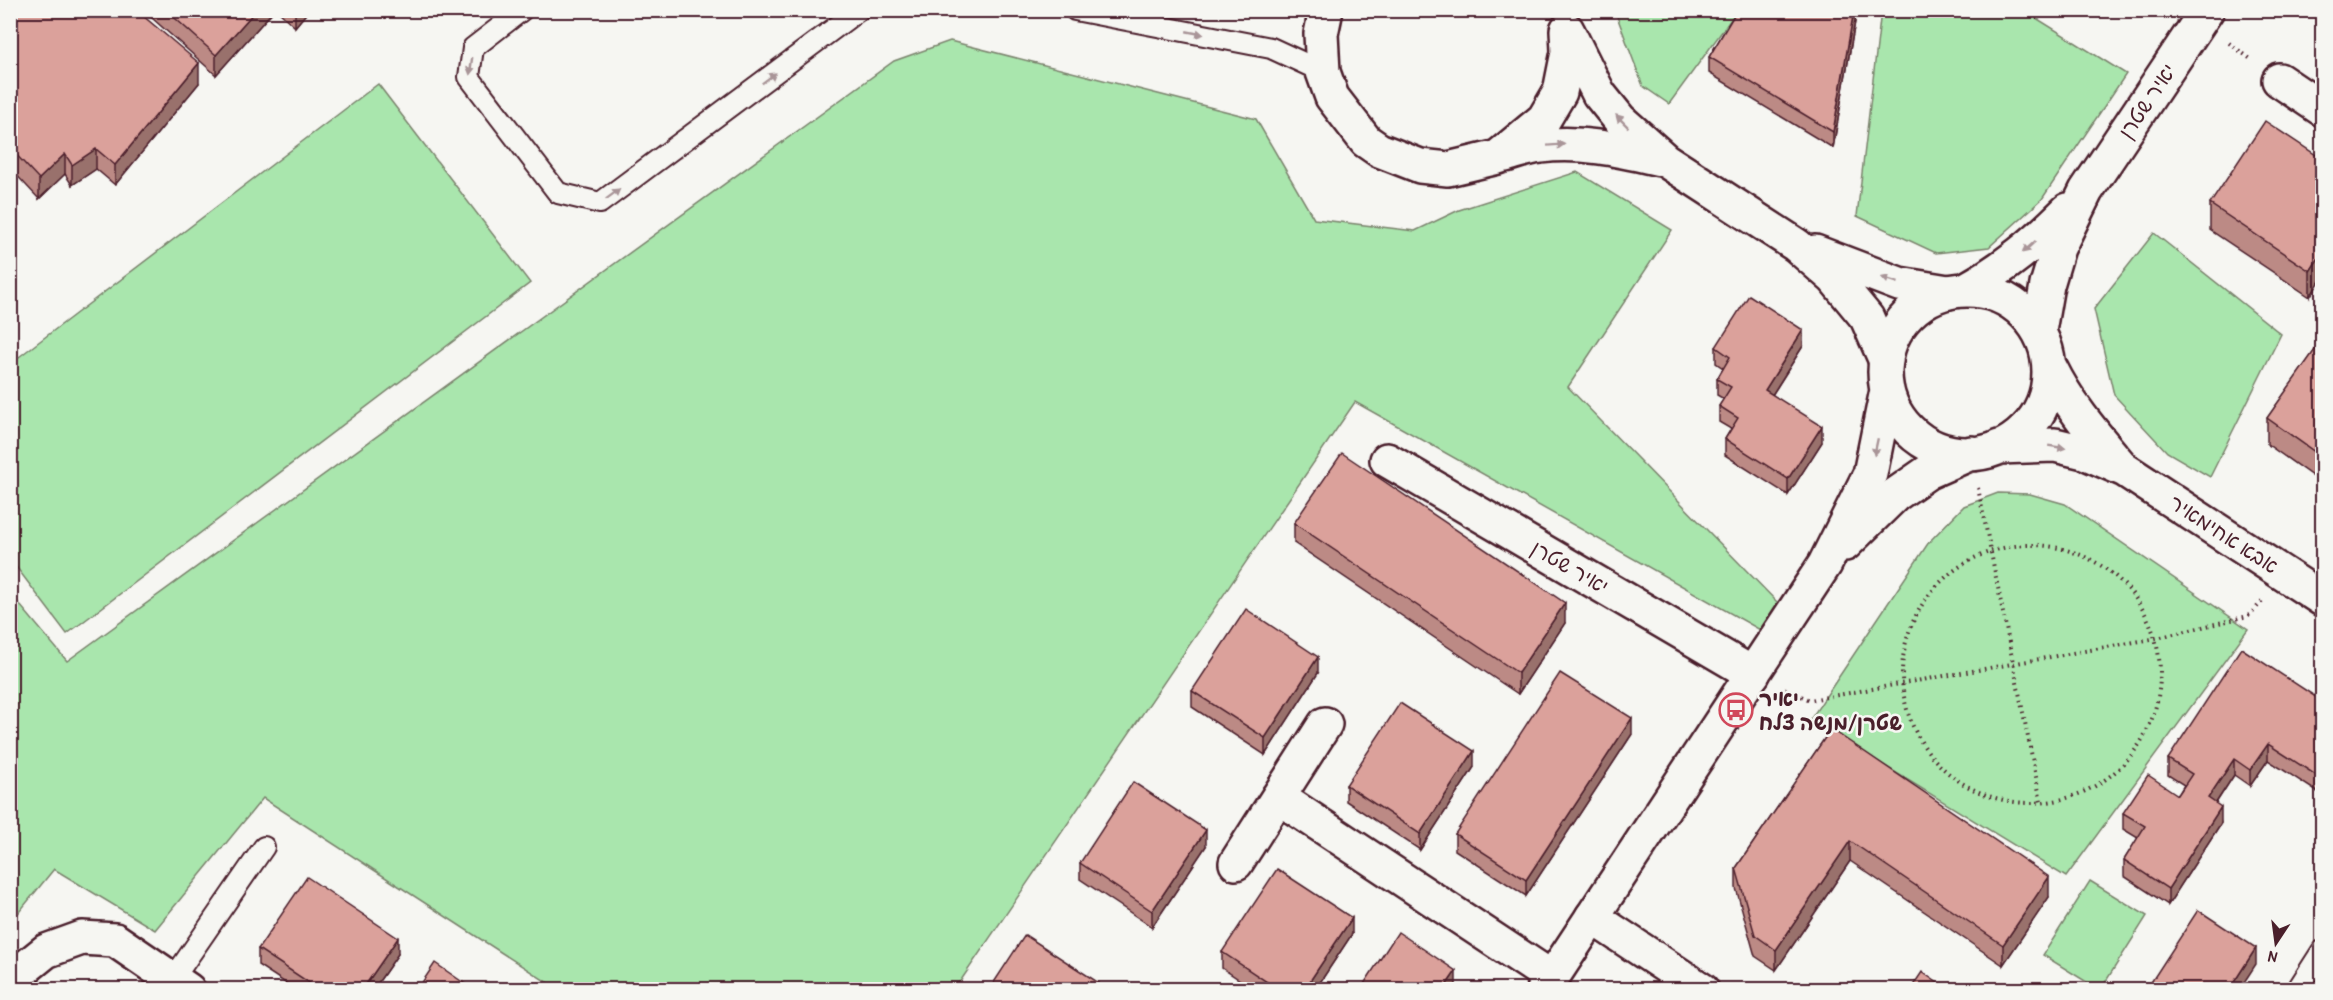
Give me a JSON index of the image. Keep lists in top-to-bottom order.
{
  "streets": {
    "street": ["יאיר שטרן", "אבא אחימאיר"]
  },
  "crossings": [
    ["יאיר שטרן", "אבא אחימאיר"]
  ],
  "places": {
    "bus stop": ["יאיר שטרן/מנשה צלח"]
  },
  "north": "bottom"
}
